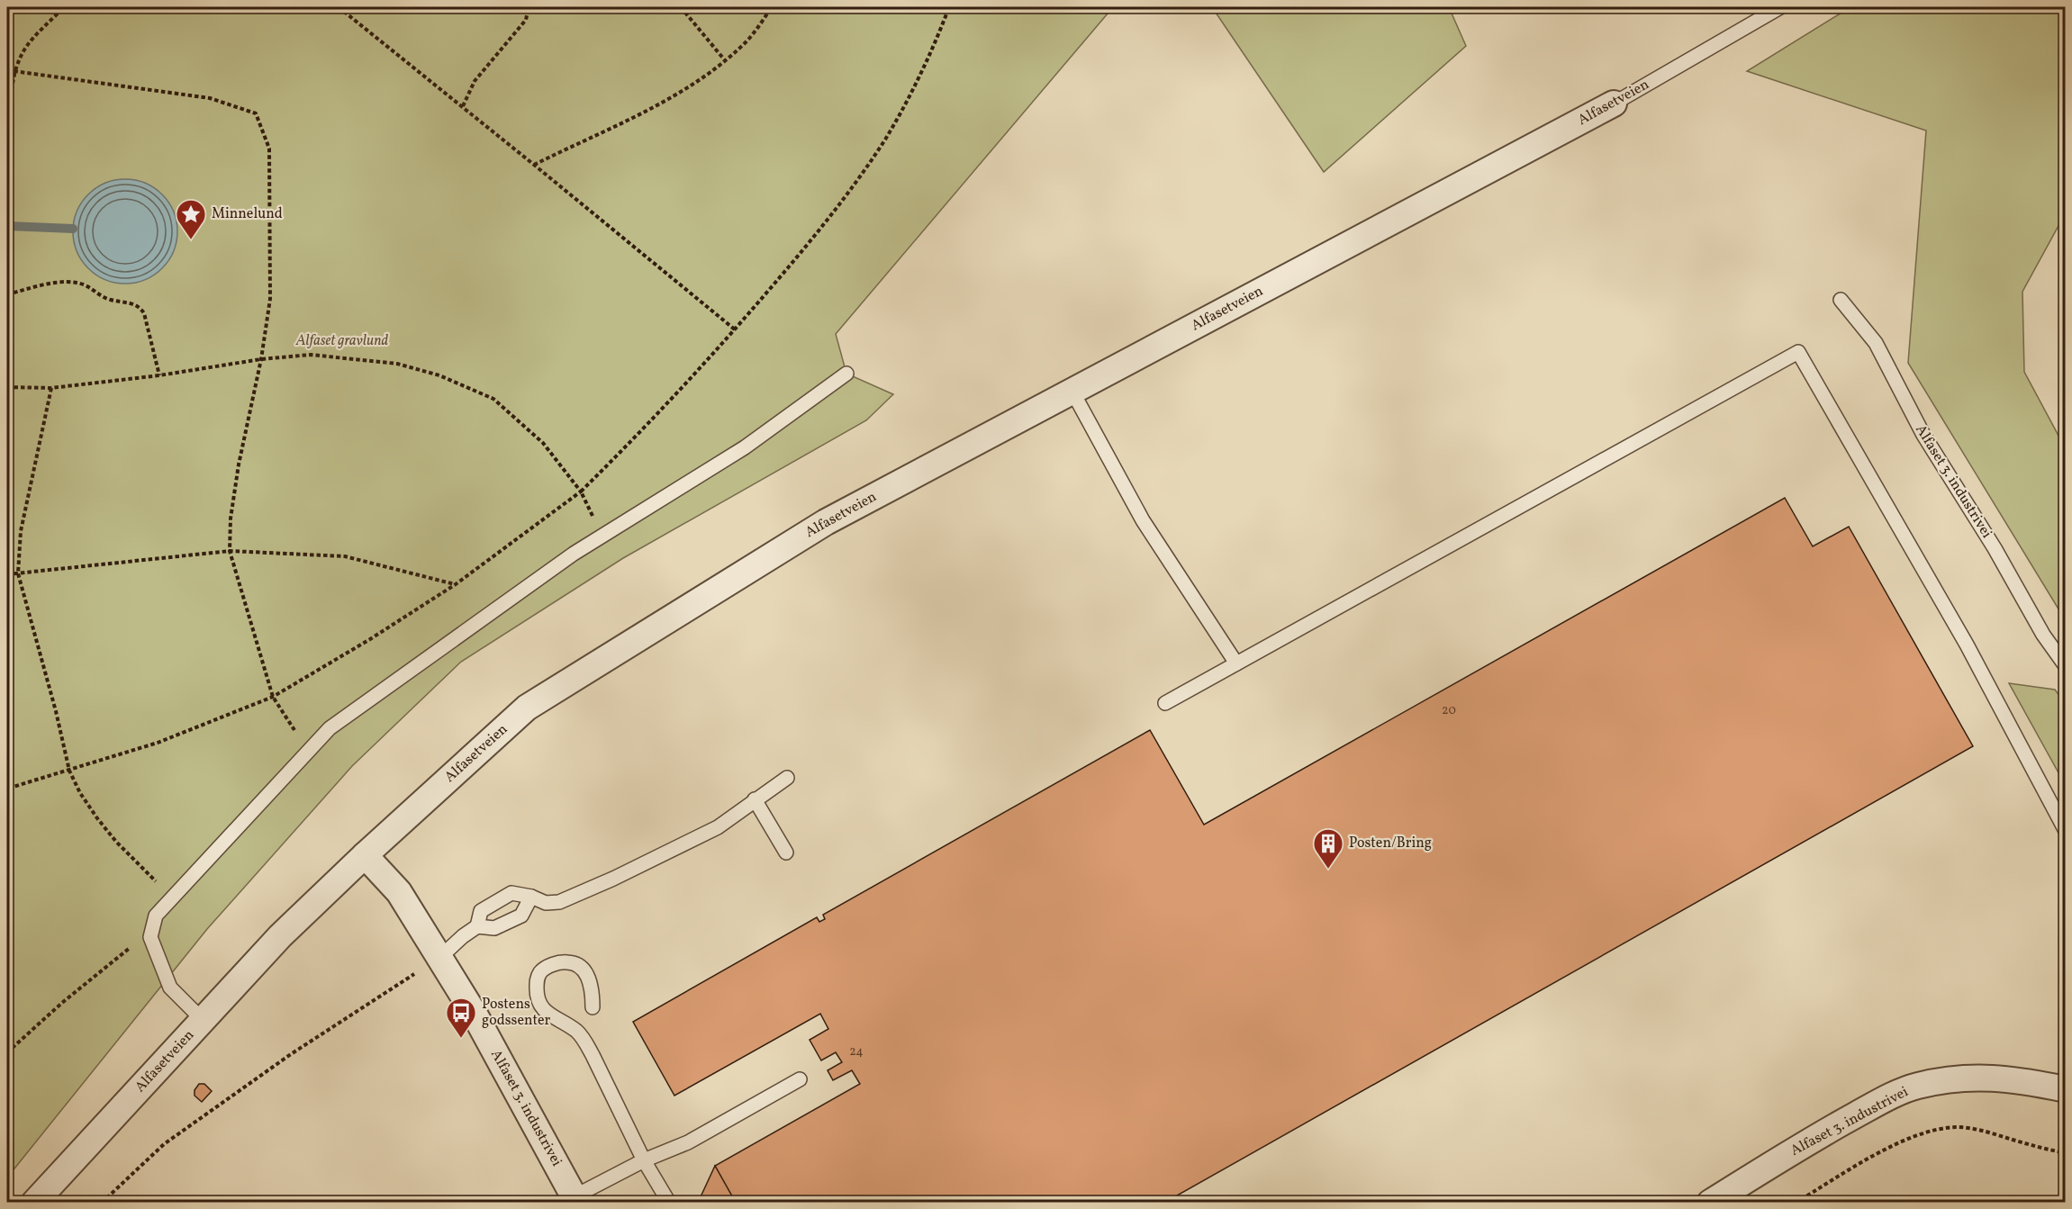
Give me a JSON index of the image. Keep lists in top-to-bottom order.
{
  "streets": {
    "street": ["Alfasetveien", "Alfaset 3. industrivei"]
  },
  "crossings": [
    ["Alfasetveien", "Alfaset 3. industrivei"]
  ],
  "parks": ["Alfaset gravlund"],
  "places": {
    "place": ["Minnelund"],
    "building": ["Posten/Bring"],
    "bus stop": ["Postens godssenter"]
  },
  "house_numbers": ["20", "24"]
}
